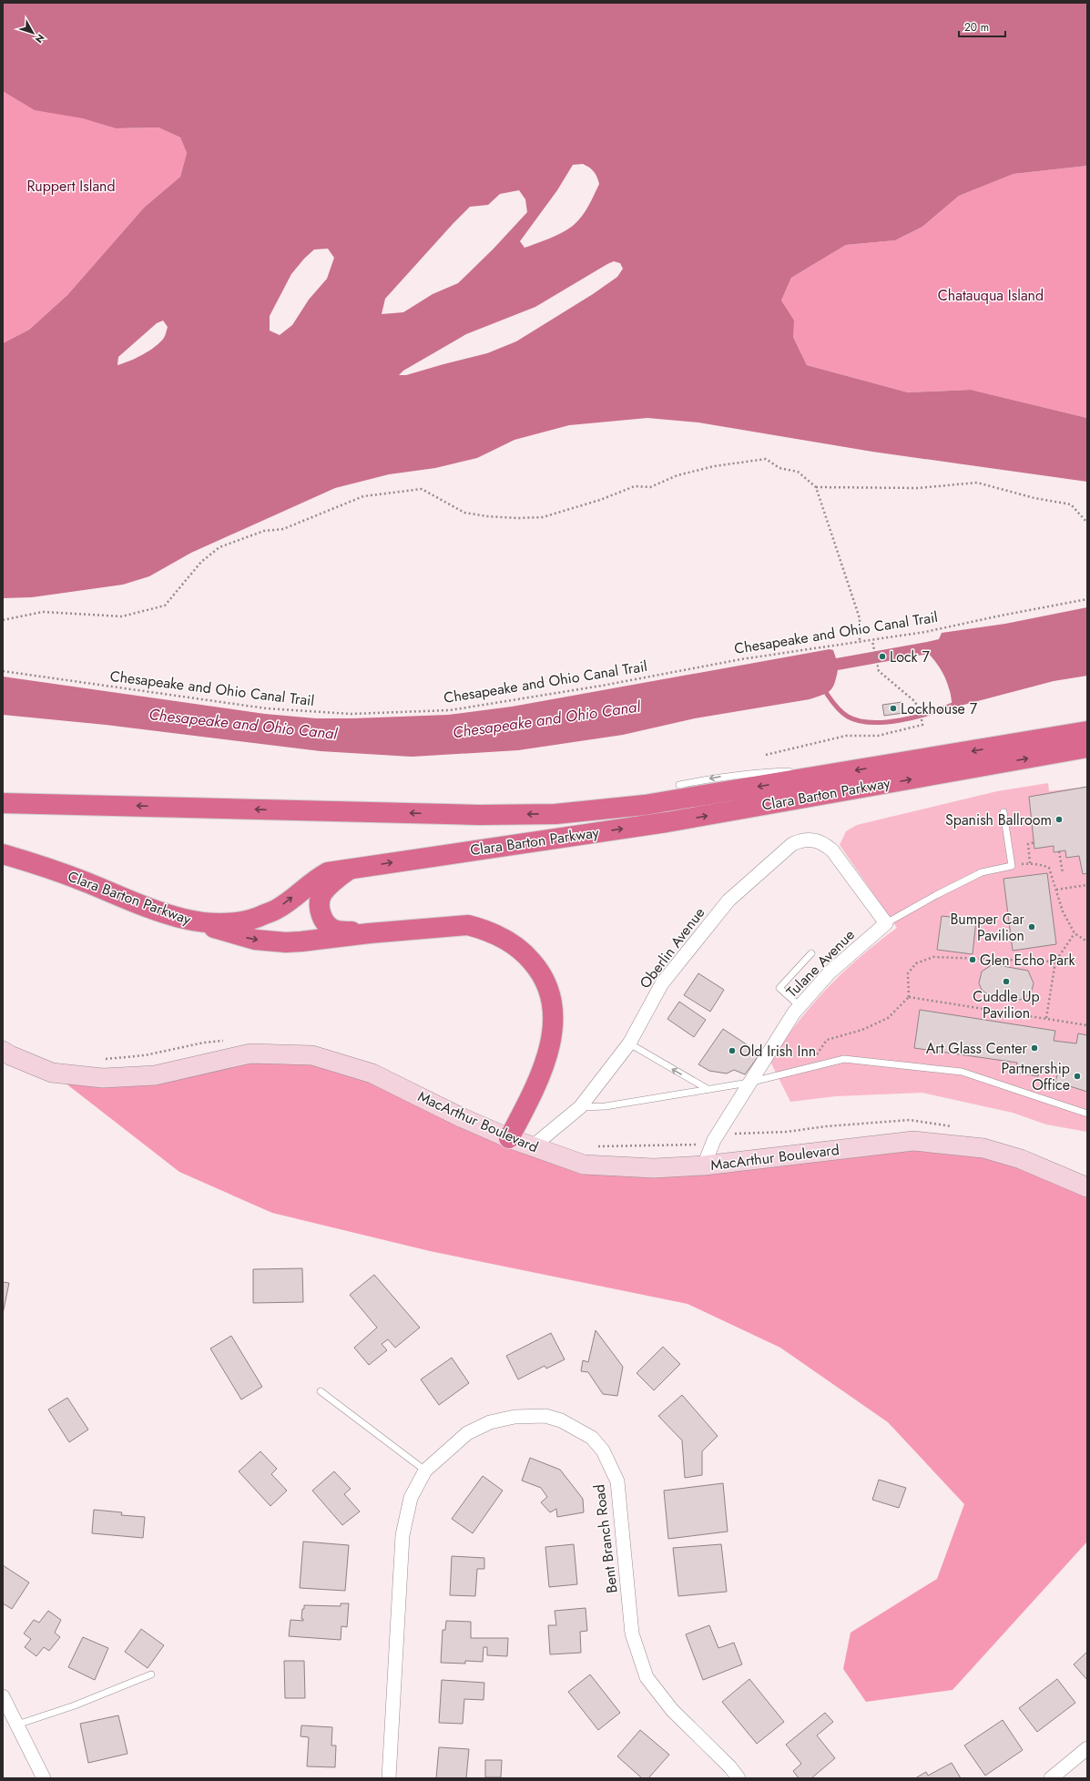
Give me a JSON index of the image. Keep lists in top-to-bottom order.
{
  "streets": {
    "highway": ["Clara Barton Parkway"],
    "main road": ["MacArthur Boulevard"],
    "street": ["Oberlin Avenue", "Tulane Avenue", "Bent Branch Road"],
    "path": ["Chesapeake and Ohio Canal Trail"]
  },
  "crossings": [
    ["Oberlin Avenue", "Tulane Avenue"],
    ["Oberlin Avenue", "MacArthur Boulevard"],
    ["Tulane Avenue", "MacArthur Boulevard"]
  ],
  "water": ["Chesapeake and Ohio Canal"],
  "parks": ["Ruppert Island", "Chatauqua Island"],
  "places": [
    "Lock 7",
    "Lockhouse 7",
    "Spanish Ballroom",
    "Bumper Car Pavilion",
    "Glen Echo Park",
    "Cuddle Up Pavilion",
    "Art Glass Center",
    "Old Irish Inn",
    "Partnership Office"
  ],
  "scale_bar": "20 m",
  "north": "bottom right"
}
